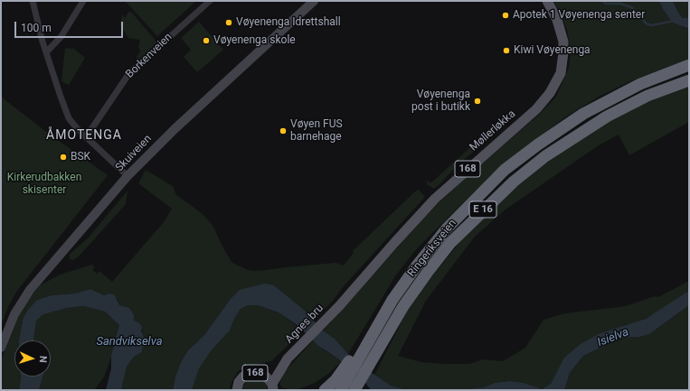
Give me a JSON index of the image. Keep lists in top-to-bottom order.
{
  "streets": {
    "highway": ["E 16", "Ringeriksveien"],
    "main road": [
      "Møllerløkka",
      "Skuiveien",
      "168",
      "Agnes bru"
    ],
    "street": ["Borkenveien"]
  },
  "crossings": [
    ["Møllerløkka", "Agnes bru"],
    ["168", "Agnes bru"],
    ["E 16", "Ringeriksveien"]
  ],
  "districts": ["ÅMOTENGA"],
  "water": ["Isielva", "Sandvikselva"],
  "parks": ["Kirkerudbakken skisenter"],
  "places": [
    "Apotek 1 Vøyenenga senter",
    "Vøyenenga Idrettshall",
    "Vøyenenga skole",
    "Kiwi Vøyenenga",
    "Vøyenenga post i butikk",
    "Vøyen FUS barnehage",
    "BSK"
  ],
  "scale_bar": "100 m",
  "north": "right"
}
